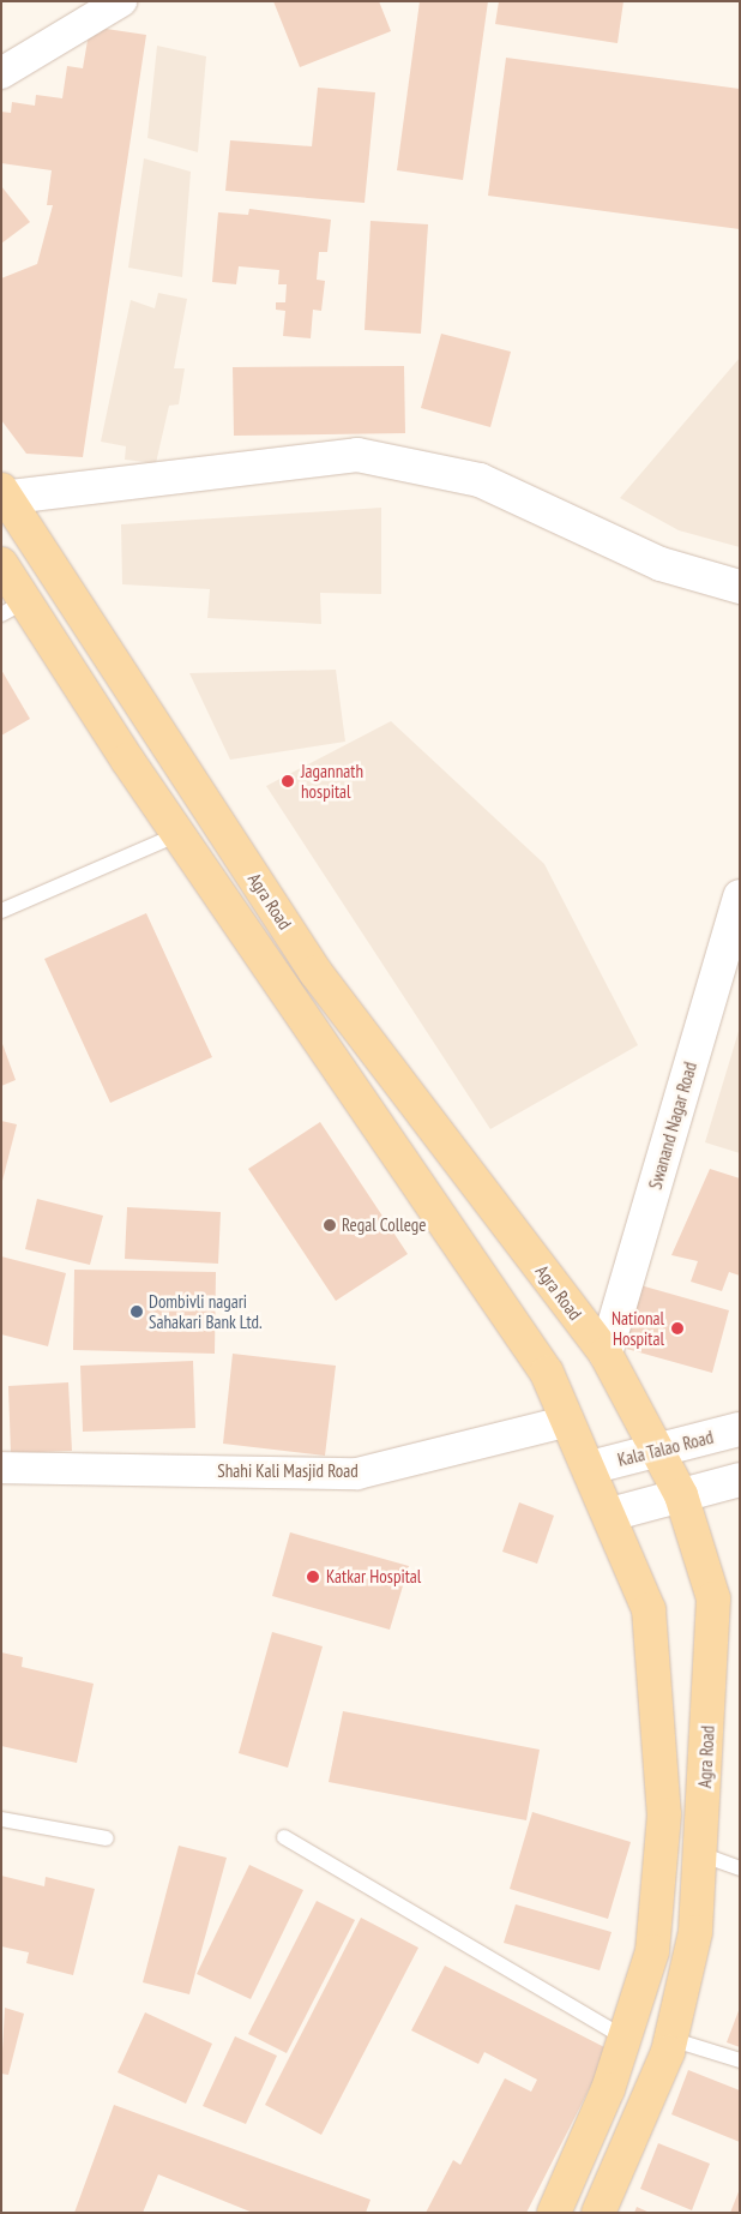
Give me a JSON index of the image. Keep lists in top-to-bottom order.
{
  "streets": {
    "main road": ["Agra Road", "Swanand Nagar Road", "Kala Talao Road"],
    "street": ["Shahi Kali Masjid Road"]
  },
  "crossings": [
    ["Agra Road", "Swanand Nagar Road"],
    ["Agra Road", "Kala Talao Road"],
    ["Agra Road", "Shahi Kali Masjid Road"]
  ],
  "places": [
    "Jagannath hospital",
    "Regal College",
    "Dombivli nagari Sahakari Bank Ltd.",
    "National Hospital",
    "Katkar Hospital"
  ]
}
